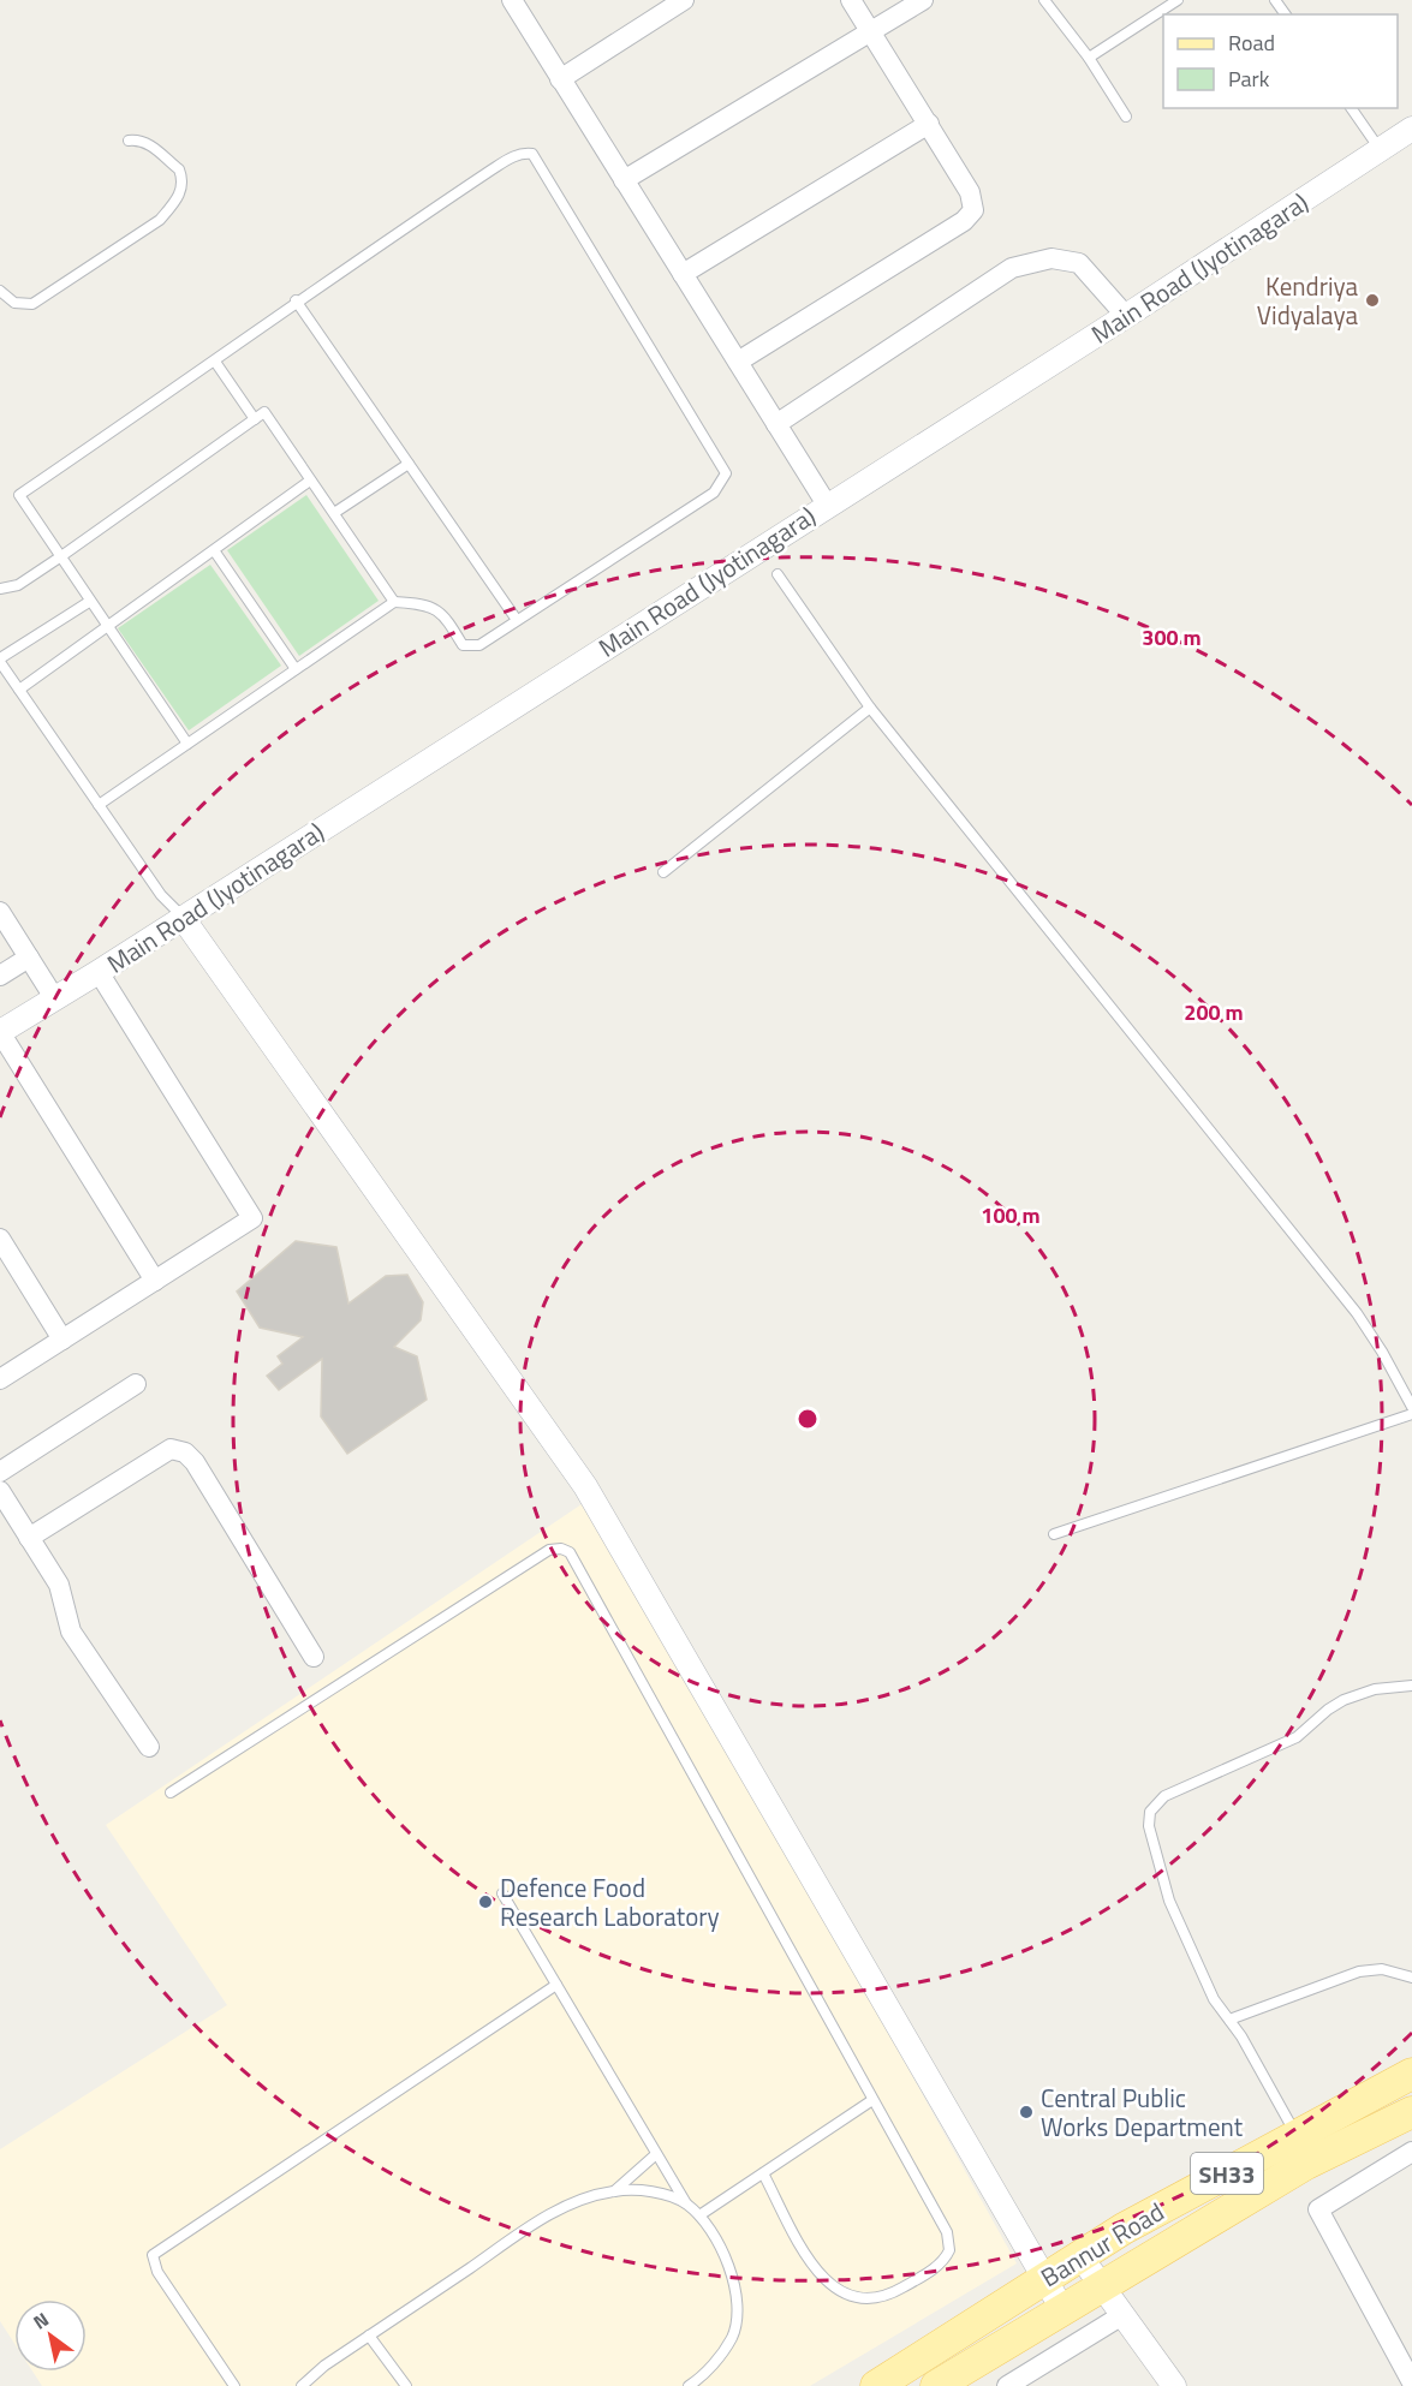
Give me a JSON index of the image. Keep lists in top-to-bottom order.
{
  "streets": {
    "main road": ["SH33", "Bannur Road"],
    "street": ["Main Road (Jyotinagara)"]
  },
  "places": ["Kendriya Vidyalaya", "Defence Food Research Laboratory", "Central Public Works Department"],
  "legend": ["Road", "Park"],
  "north": "top left",
  "rings": ["300 m", "200 m", "100 m"]
}
